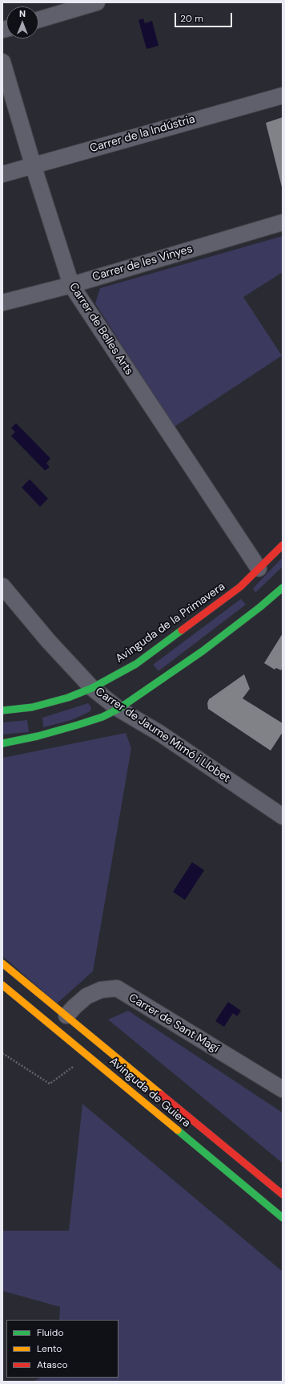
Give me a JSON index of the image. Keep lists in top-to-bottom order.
{
  "streets": {
    "main road": ["Avinguda de la Primavera", "Avinguda de Guiera"],
    "street": [
      "Carrer de la Indústria",
      "Carrer de les Vinyes",
      "Carrer de Belles Arts",
      "Carrer de Jaume Mimó i Llobet",
      "Carrer de Sant Magí"
    ]
  },
  "crossings": [
    ["Carrer de la Indústria", "Carrer de Belles Arts"],
    ["Carrer de les Vinyes", "Carrer de Belles Arts"],
    ["Carrer de Belles Arts", "Avinguda de la Primavera"],
    ["Avinguda de la Primavera", "Carrer de Jaume Mimó i Llobet"],
    ["Carrer de Sant Magí", "Avinguda de Guiera"]
  ],
  "legend": ["Fluido", "Lento", "Atasco"],
  "scale_bar": "20 m",
  "north": "top"
}
